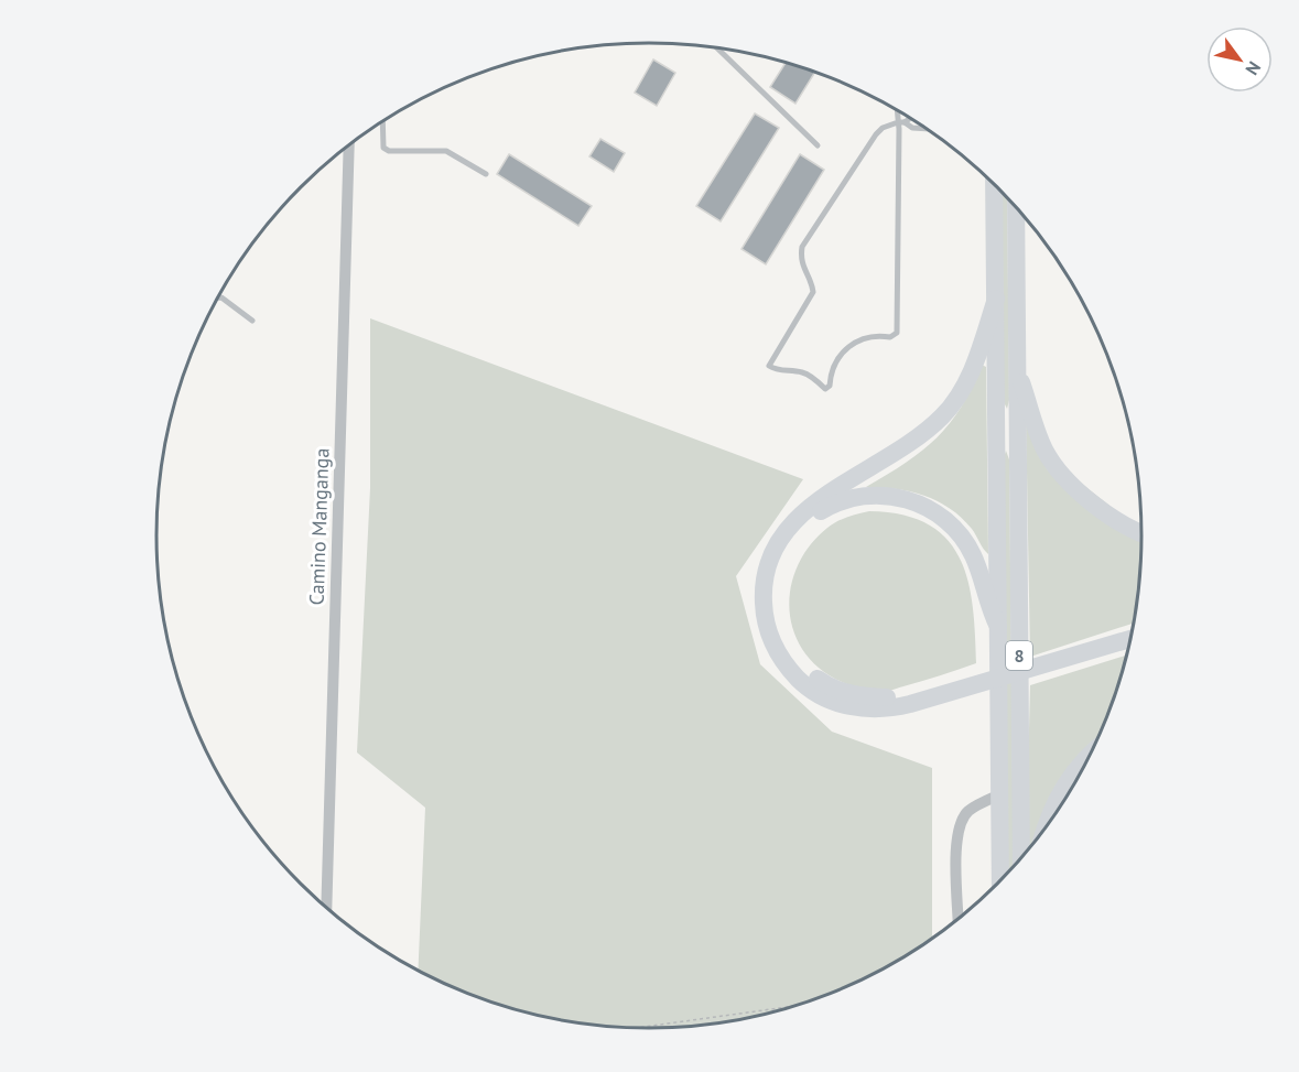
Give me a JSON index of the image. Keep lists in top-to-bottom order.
{
  "streets": {
    "highway": ["8"],
    "street": ["Camino Manganga"]
  },
  "north": "bottom right"
}
